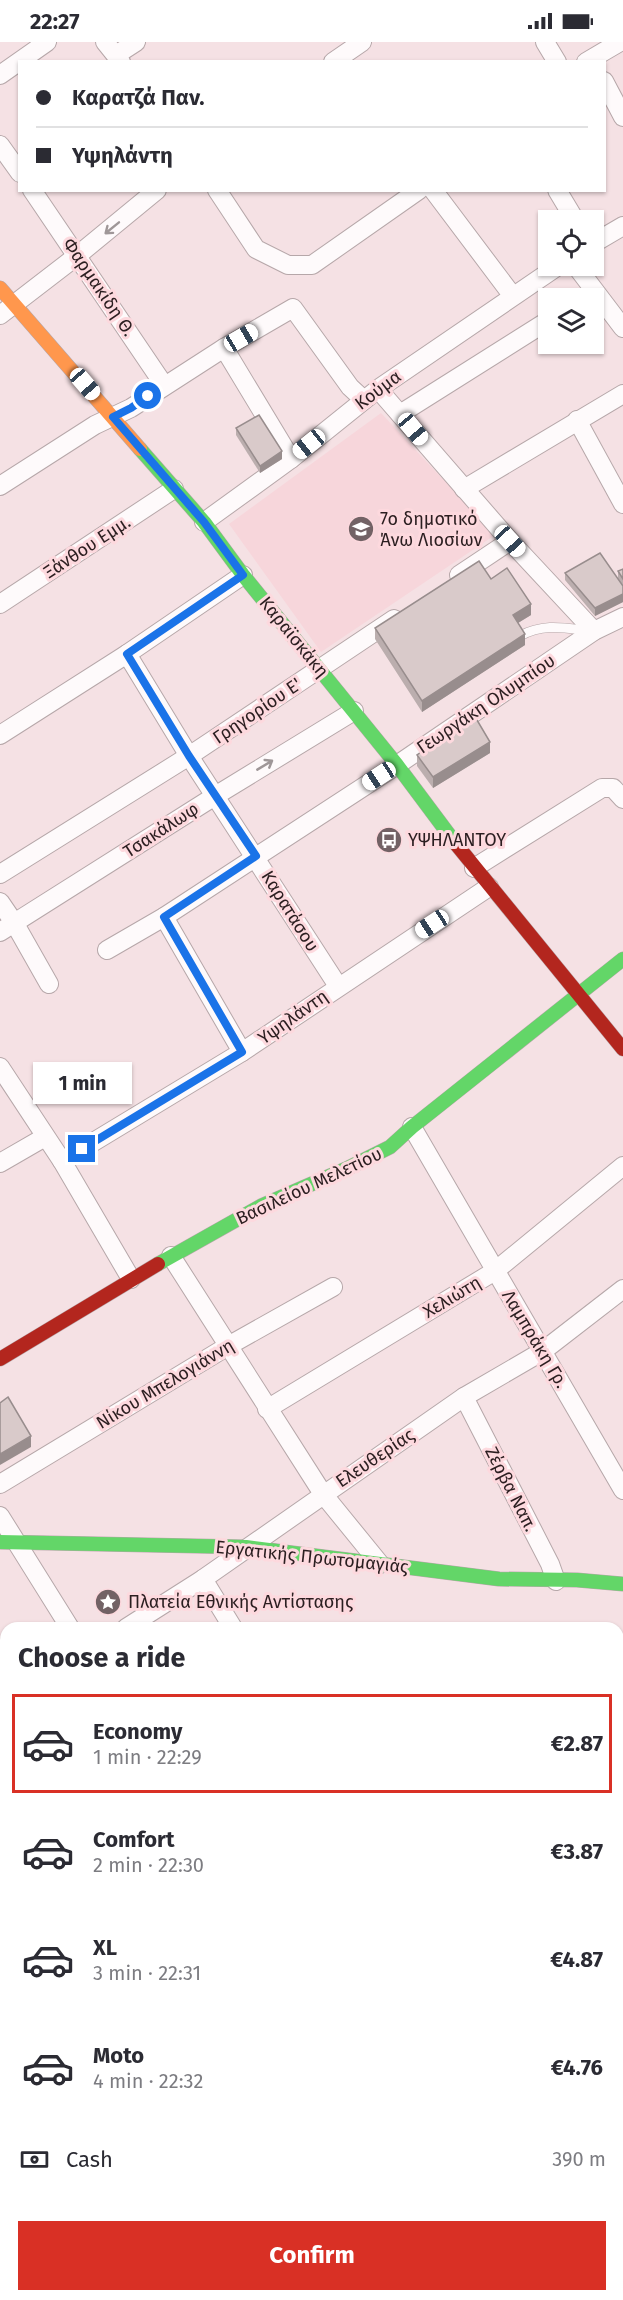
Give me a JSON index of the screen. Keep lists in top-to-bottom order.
{
  "streets": {
    "street": [
      "Φαρμακίδη Θ.",
      "Κούμα",
      "Ξάνθου Εμμ.",
      "Καραϊσκάκη",
      "Γεωργάκη Ολυμπίου",
      "Γρηγορίου Ε'",
      "Τσακάλωφ",
      "Καρατάσου",
      "Υψηλάντη",
      "Βασιλείου Μελετίου",
      "Χελιώτη",
      "Λαμπράκη Γρ.",
      "Νίκου Μπελογιάννη",
      "Ελευθερίας",
      "Ζέρβα Ναπ.",
      "Εργατικής Πρωτομαγιάς"
    ]
  },
  "crossings": [
    ["Κούμα", "Καραϊσκάκη"],
    ["Ξάνθου Εμμ.", "Καραϊσκάκη"],
    ["Καραϊσκάκη", "Γεωργάκη Ολυμπίου"],
    ["Καραϊσκάκη", "Γρηγορίου Ε'"],
    ["Καραϊσκάκη", "Τσακάλωφ"],
    ["Καραϊσκάκη", "Υψηλάντη"],
    ["Καραϊσκάκη", "Βασιλείου Μελετίου"],
    ["Γεωργάκη Ολυμπίου", "Καρατάσου"],
    ["Γρηγορίου Ε'", "Καρατάσου"],
    ["Τσακάλωφ", "Καρατάσου"],
    ["Καρατάσου", "Υψηλάντη"],
    ["Βασιλείου Μελετίου", "Λαμπράκη Γρ."],
    ["Χελιώτη", "Λαμπράκη Γρ."],
    ["Λαμπράκη Γρ.", "Ελευθερίας"],
    ["Ελευθερίας", "Ζέρβα Ναπ."],
    ["Ελευθερίας", "Εργατικής Πρωτομαγιάς"],
    ["Ζέρβα Ναπ.", "Εργατικής Πρωτομαγιάς"]
  ],
  "one_way": ["Τσακάλωφ"],
  "places": {
    "school or university": ["7ο δημοτικό Άνω Λιοσίων"],
    "bus stop": ["ΥΨΗΛΑΝΤΟΥ"],
    "place": ["Πλατεία Εθνικής Αντίστασης"]
  },
  "page": {
    "status": "22:27",
    "banner": ["Καρατζά Παν.", "Υψηλάντη"],
    "bubble": "1 min",
    "heading": "Choose a ride",
    "list": [
      {
        "name": "Economy",
        "note": "1 min · 22:29",
        "value": "€2.87"
      },
      {
        "name": "Comfort",
        "note": "2 min · 22:30",
        "value": "€3.87"
      },
      {
        "name": "XL",
        "note": "3 min · 22:31",
        "value": "€4.87"
      },
      {
        "name": "Moto",
        "note": "4 min · 22:32",
        "value": "€4.76"
      }
    ],
    "pay": ["Cash", "390 m"],
    "buttons": "Confirm"
  }
}
